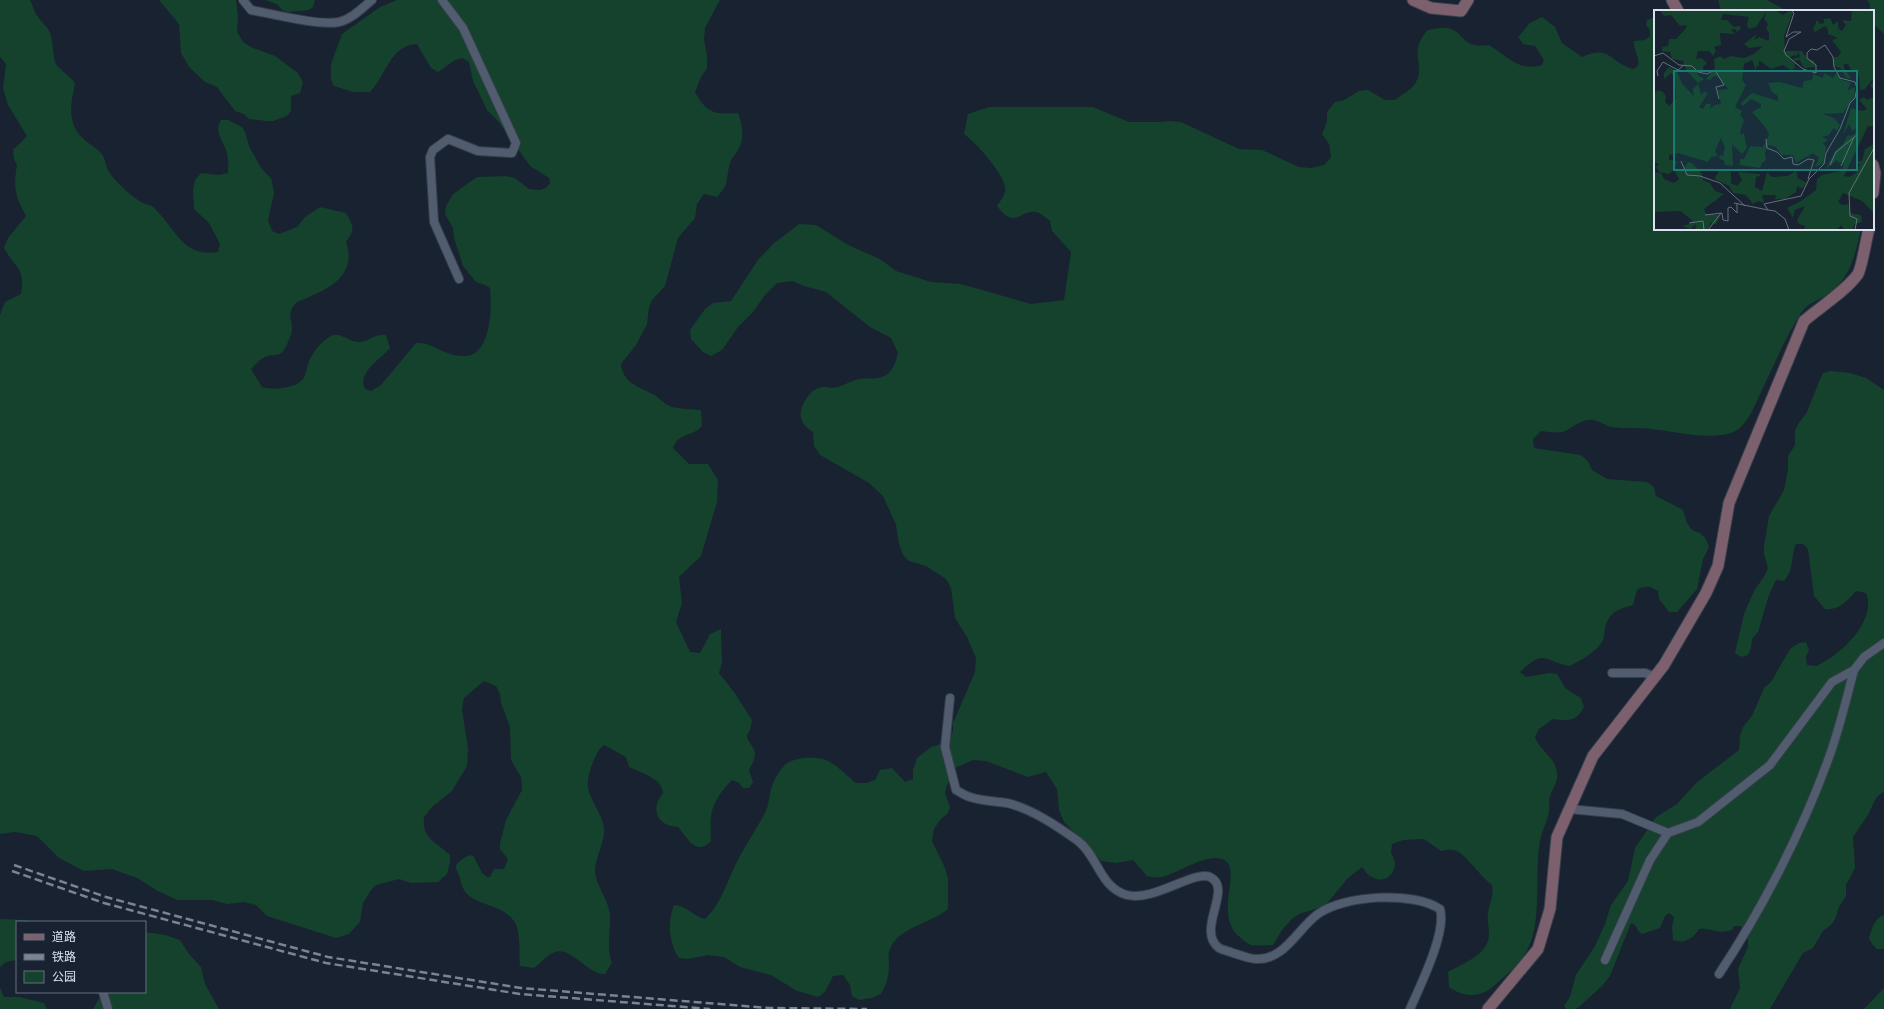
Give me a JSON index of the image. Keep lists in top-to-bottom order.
{
  "legend": ["道路", "铁路", "公园"]
}
